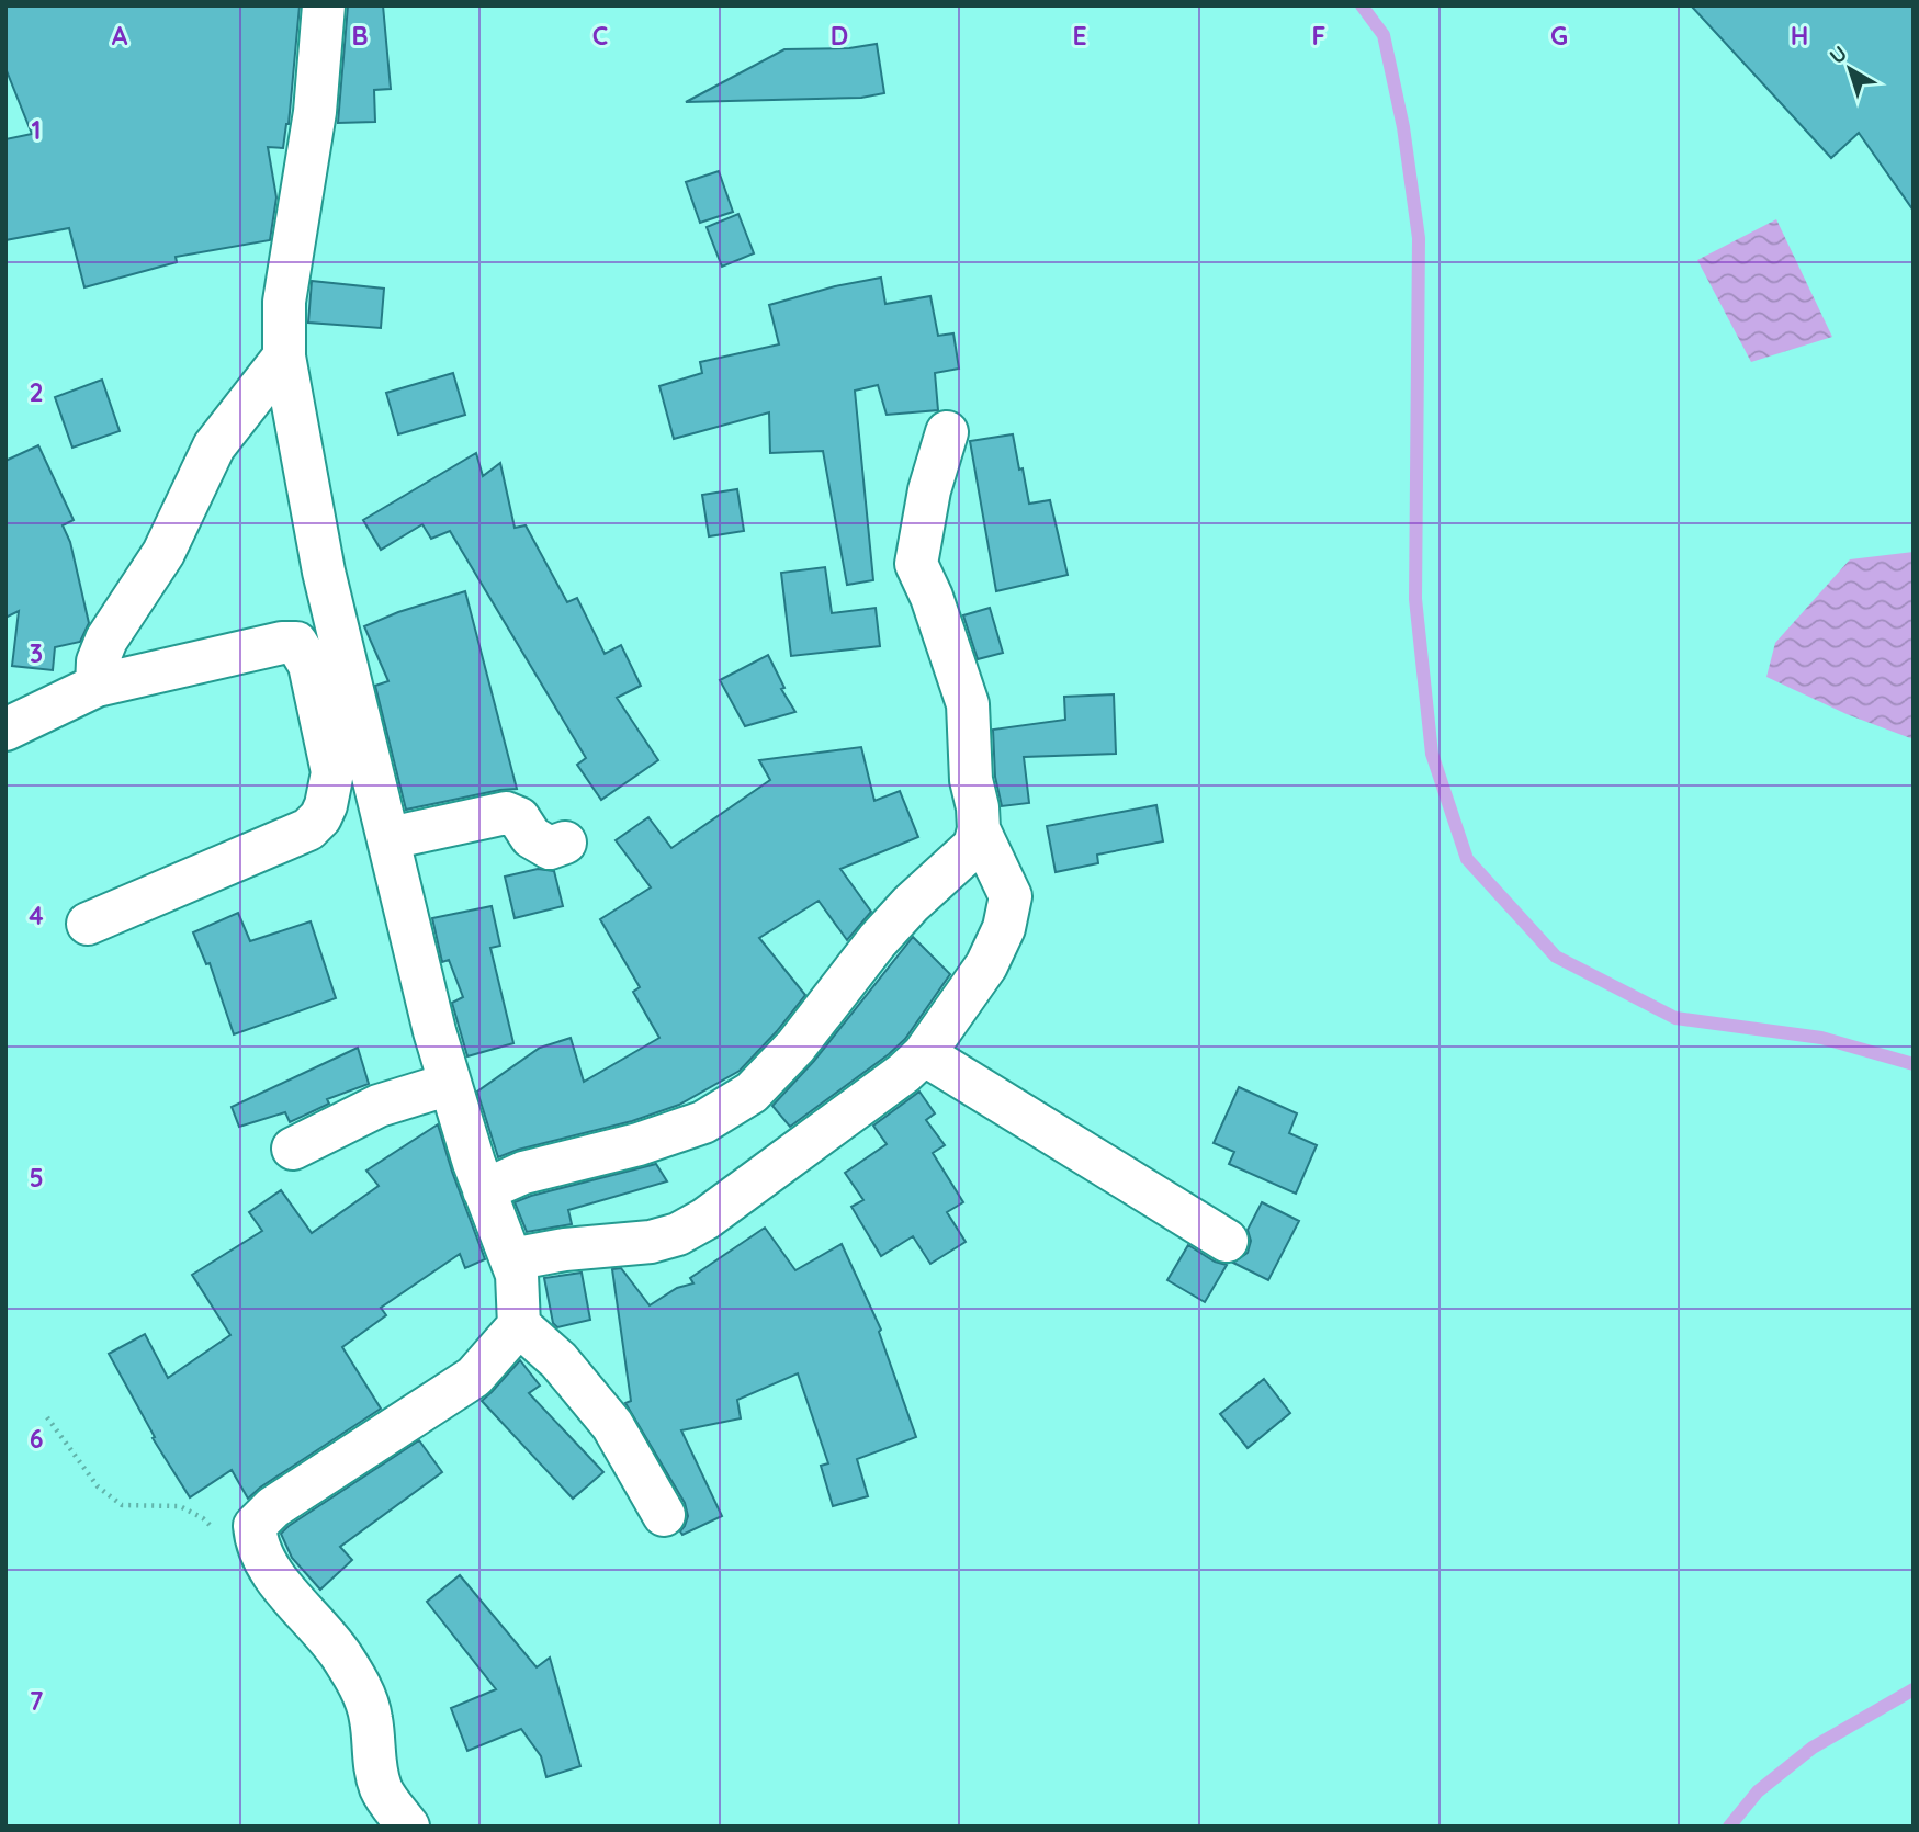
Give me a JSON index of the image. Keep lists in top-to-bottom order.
{
  "north": "top left",
  "grid": {
    "columns": [
      "A",
      "B",
      "C",
      "D",
      "E",
      "F",
      "G",
      "H"
    ],
    "rows": [
      "1",
      "2",
      "3",
      "4",
      "5",
      "6",
      "7"
    ]
  }
}
